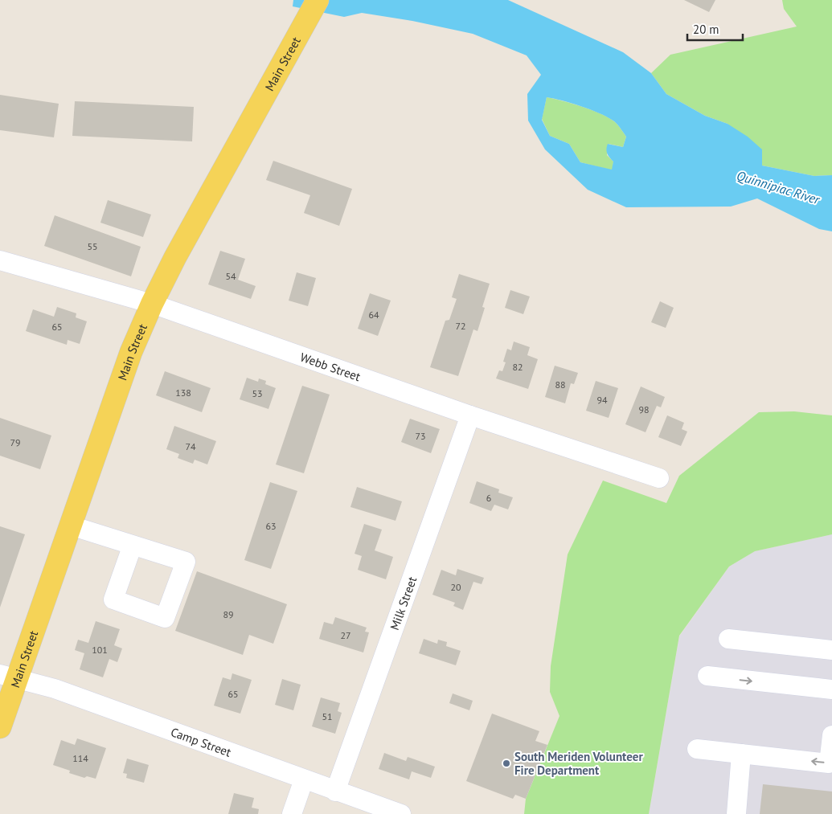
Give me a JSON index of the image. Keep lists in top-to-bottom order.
{
  "streets": {
    "main road": ["Main Street"],
    "street": ["Webb Street", "Milk Street", "Camp Street"]
  },
  "crossings": [
    ["Main Street", "Webb Street"],
    ["Main Street", "Camp Street"],
    ["Webb Street", "Milk Street"],
    ["Milk Street", "Camp Street"]
  ],
  "water": ["Quinnipiac River"],
  "places": ["South Meriden Volunteer Fire Department"],
  "house_numbers": [
    "55",
    "54",
    "64",
    "72",
    "65",
    "82",
    "88",
    "138",
    "53",
    "94",
    "98",
    "73",
    "79",
    "74",
    "6",
    "63",
    "20",
    "89",
    "27",
    "101",
    "65",
    "51",
    "114"
  ],
  "scale_bar": "20 m"
}
